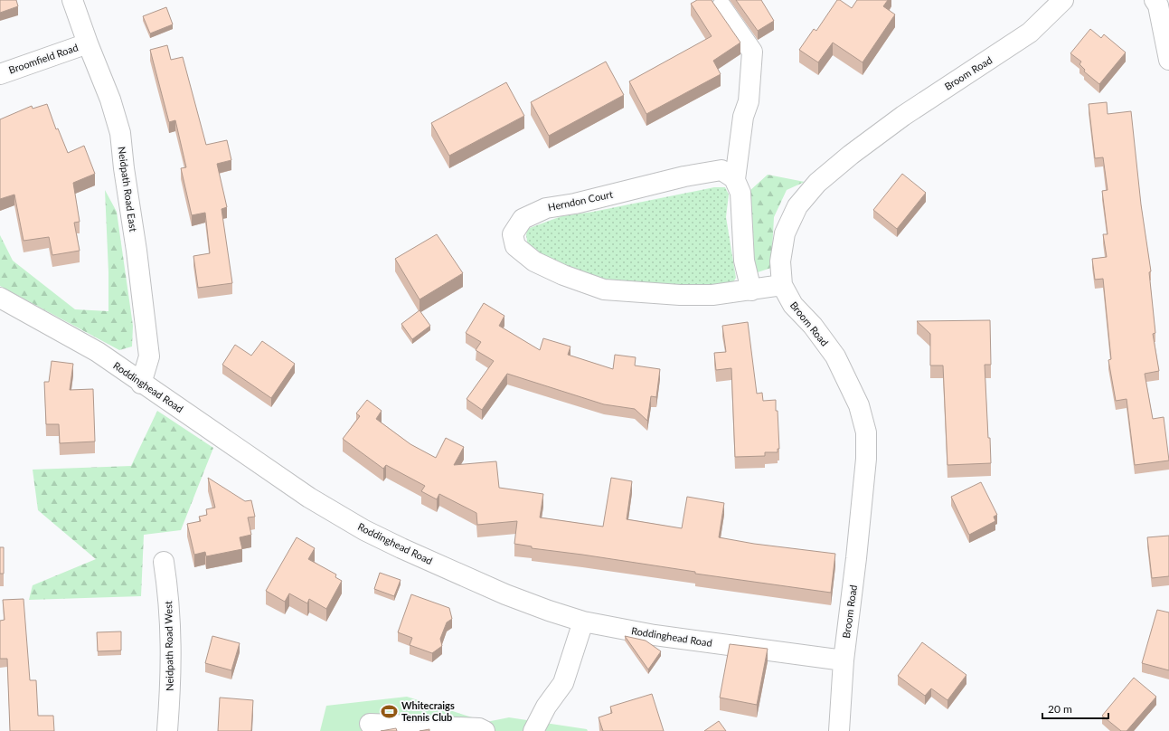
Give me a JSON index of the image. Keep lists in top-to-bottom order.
{
  "streets": {
    "street": [
      "Broomfield Road",
      "Broom Road",
      "Neidpath Road East",
      "Herndon Court",
      "Roddinghead Road",
      "Neidpath Road West"
    ]
  },
  "crossings": [
    ["Broomfield Road", "Neidpath Road East"],
    ["Broom Road", "Herndon Court"],
    ["Broom Road", "Roddinghead Road"],
    ["Neidpath Road East", "Roddinghead Road"]
  ],
  "places": {
    "sports": ["Whitecraigs Tennis Club"]
  },
  "scale_bar": "20 m"
}
